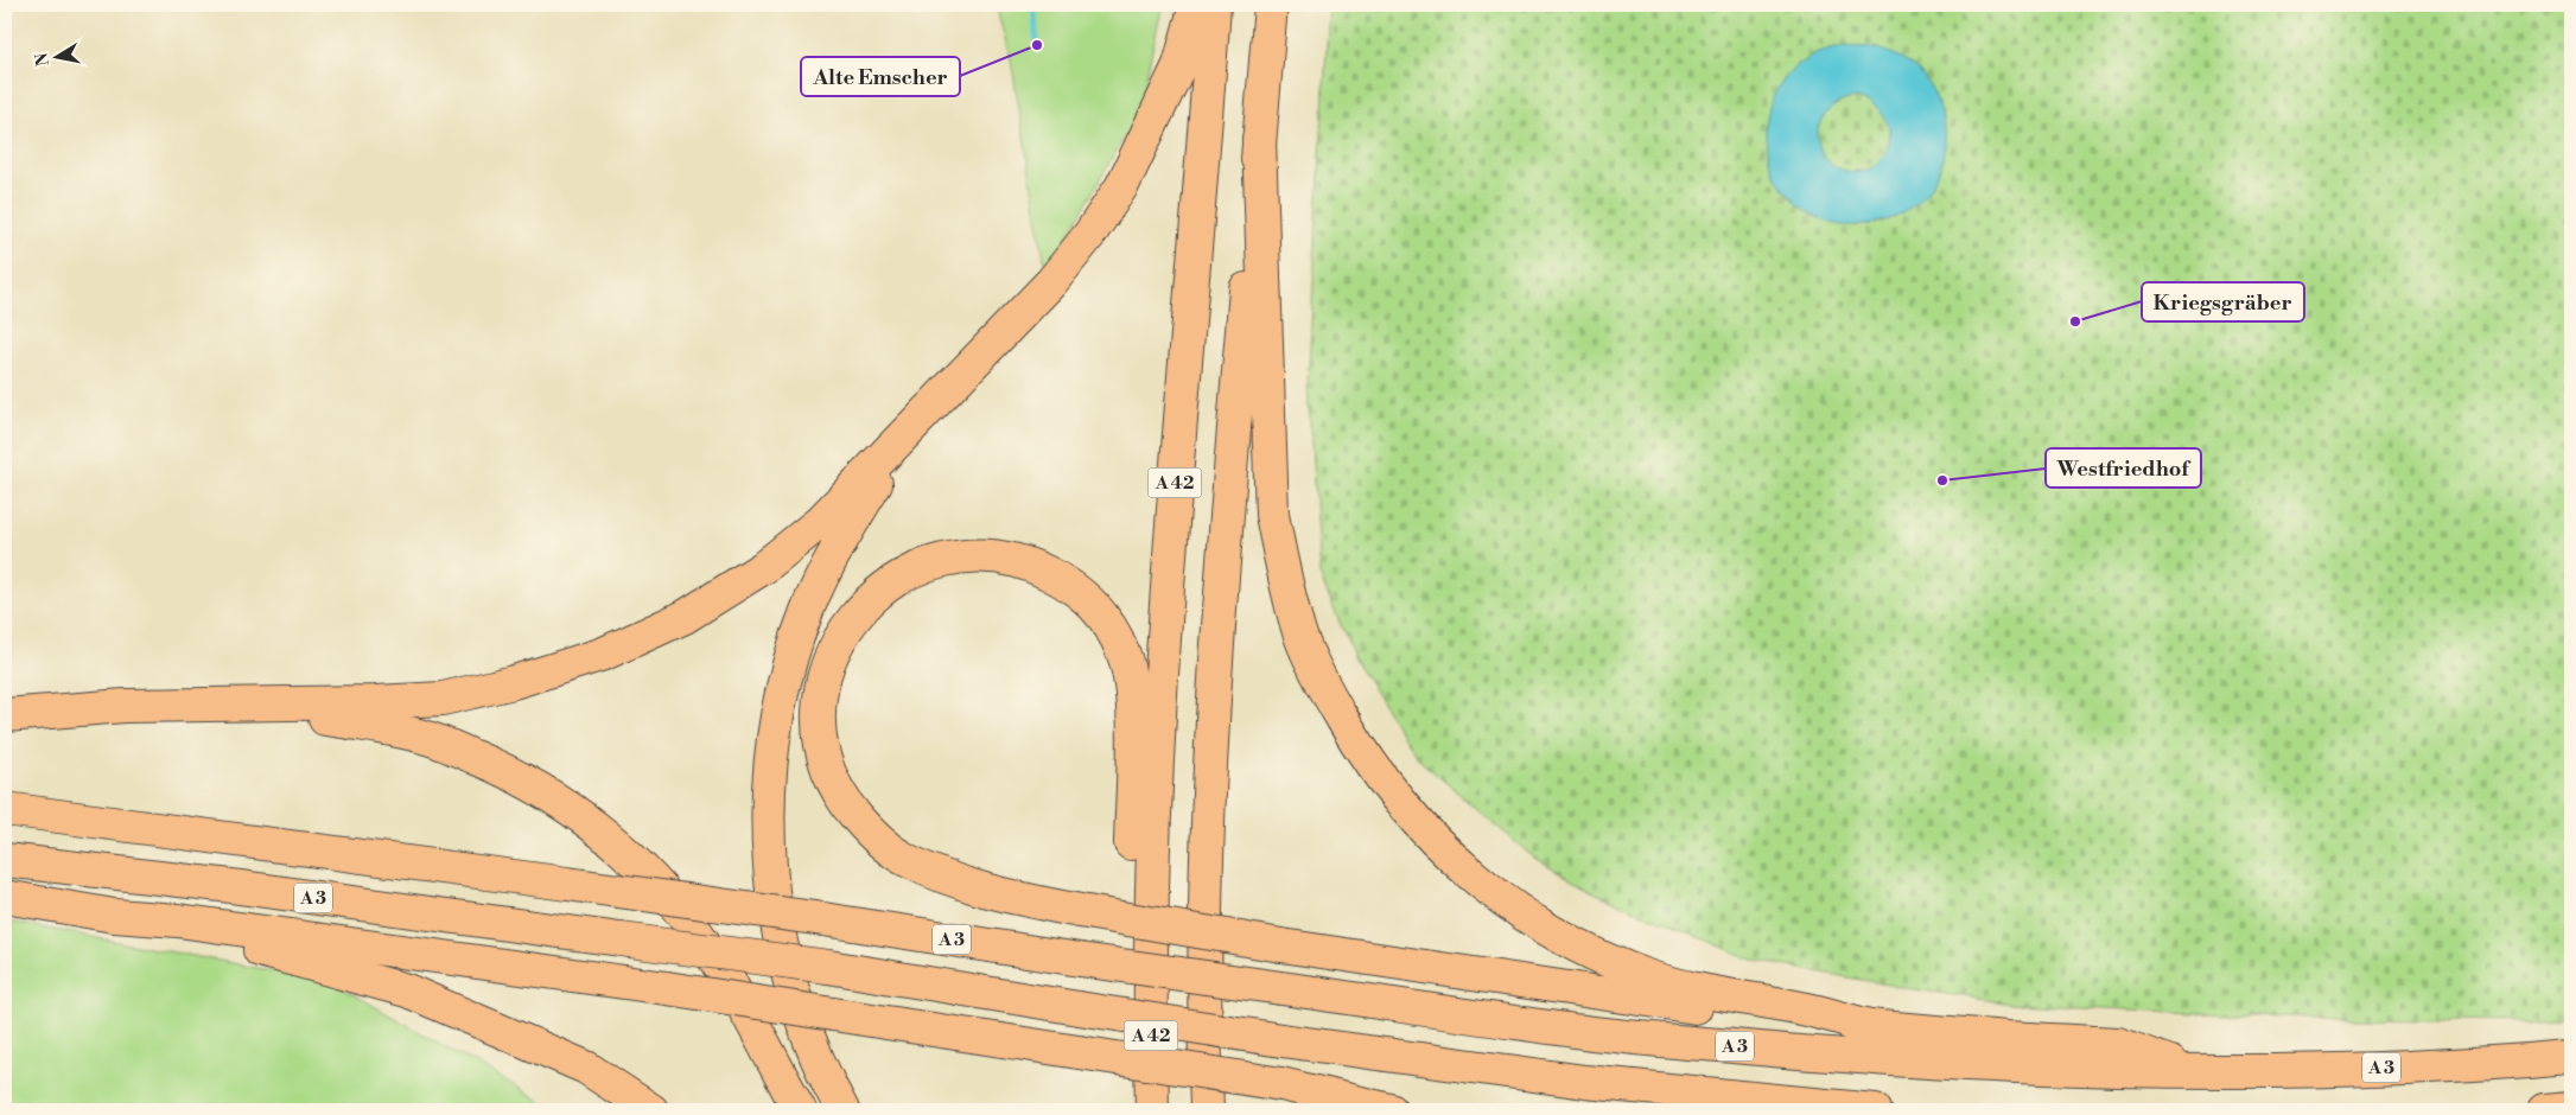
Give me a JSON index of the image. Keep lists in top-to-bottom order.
{
  "streets": {
    "highway": ["A 42", "A 3"]
  },
  "places": ["Alte Emscher", "Kriegsgräber", "Westfriedhof"],
  "north": "left"
}
